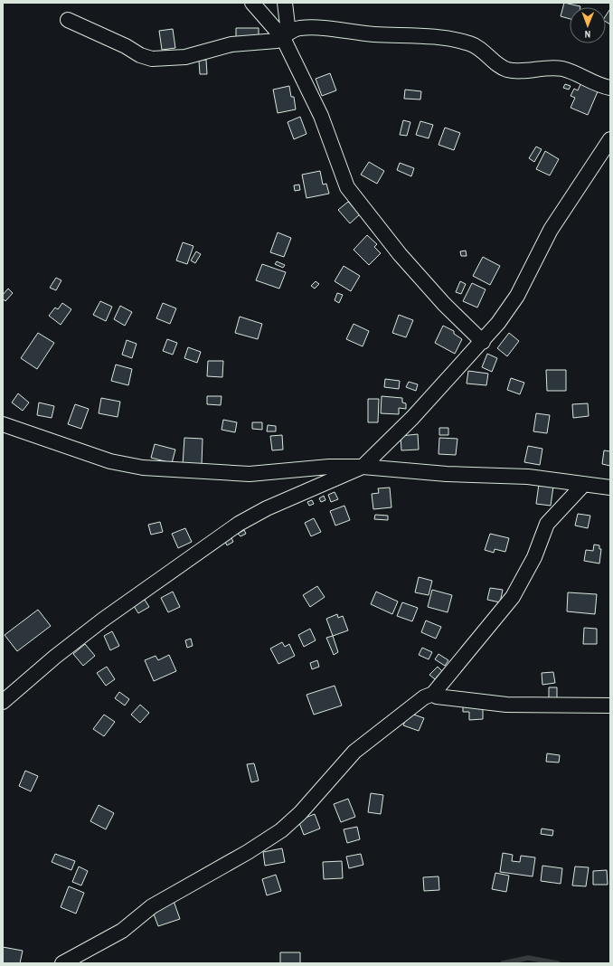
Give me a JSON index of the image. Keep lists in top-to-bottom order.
{
  "north": "bottom"
}
